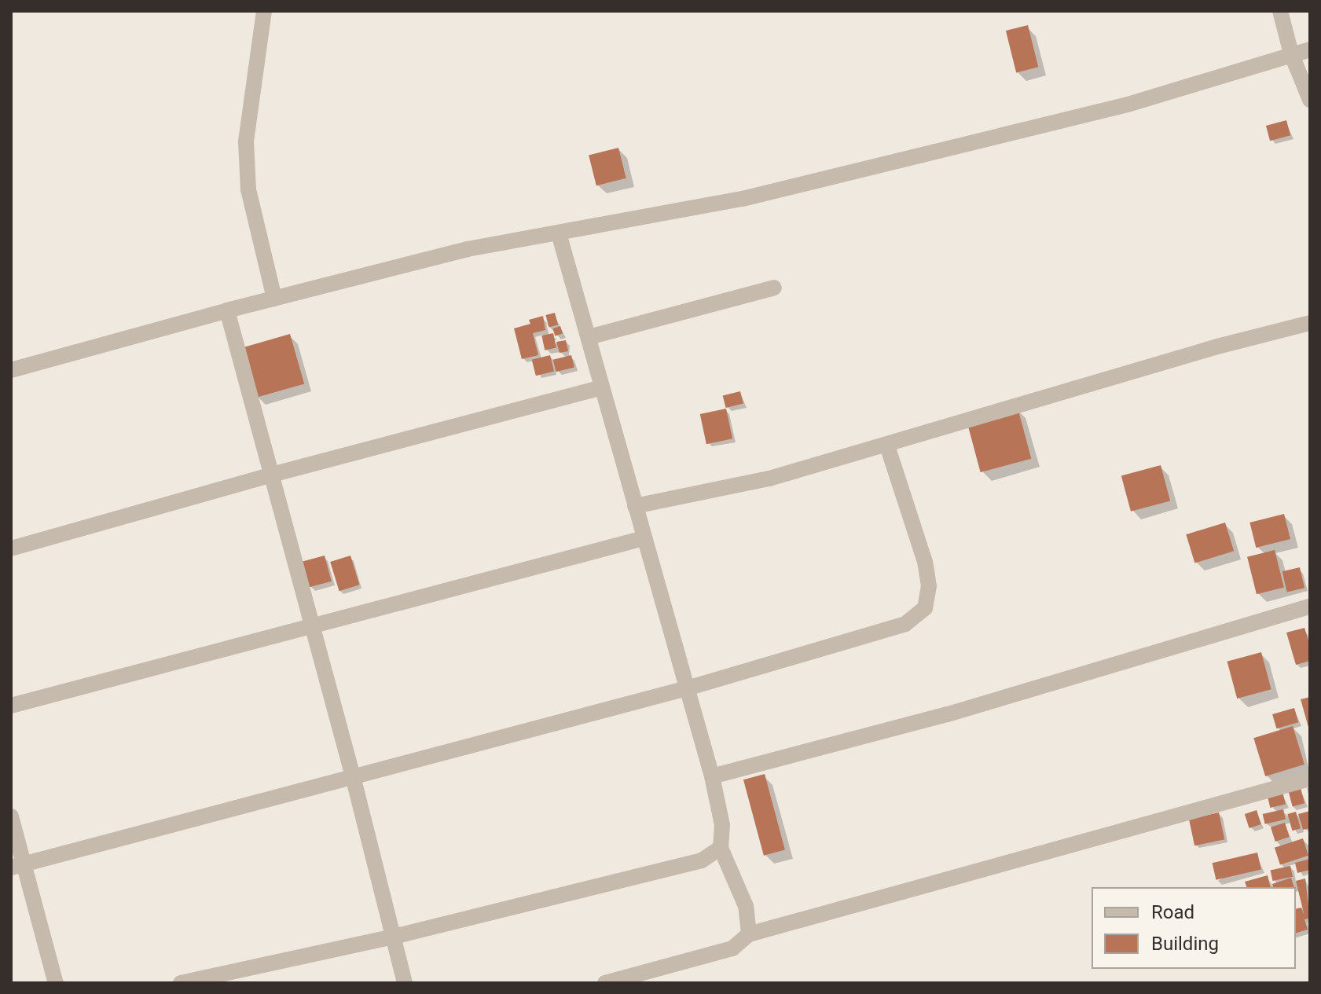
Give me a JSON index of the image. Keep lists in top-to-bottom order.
{
  "legend": ["Road", "Building"]
}
